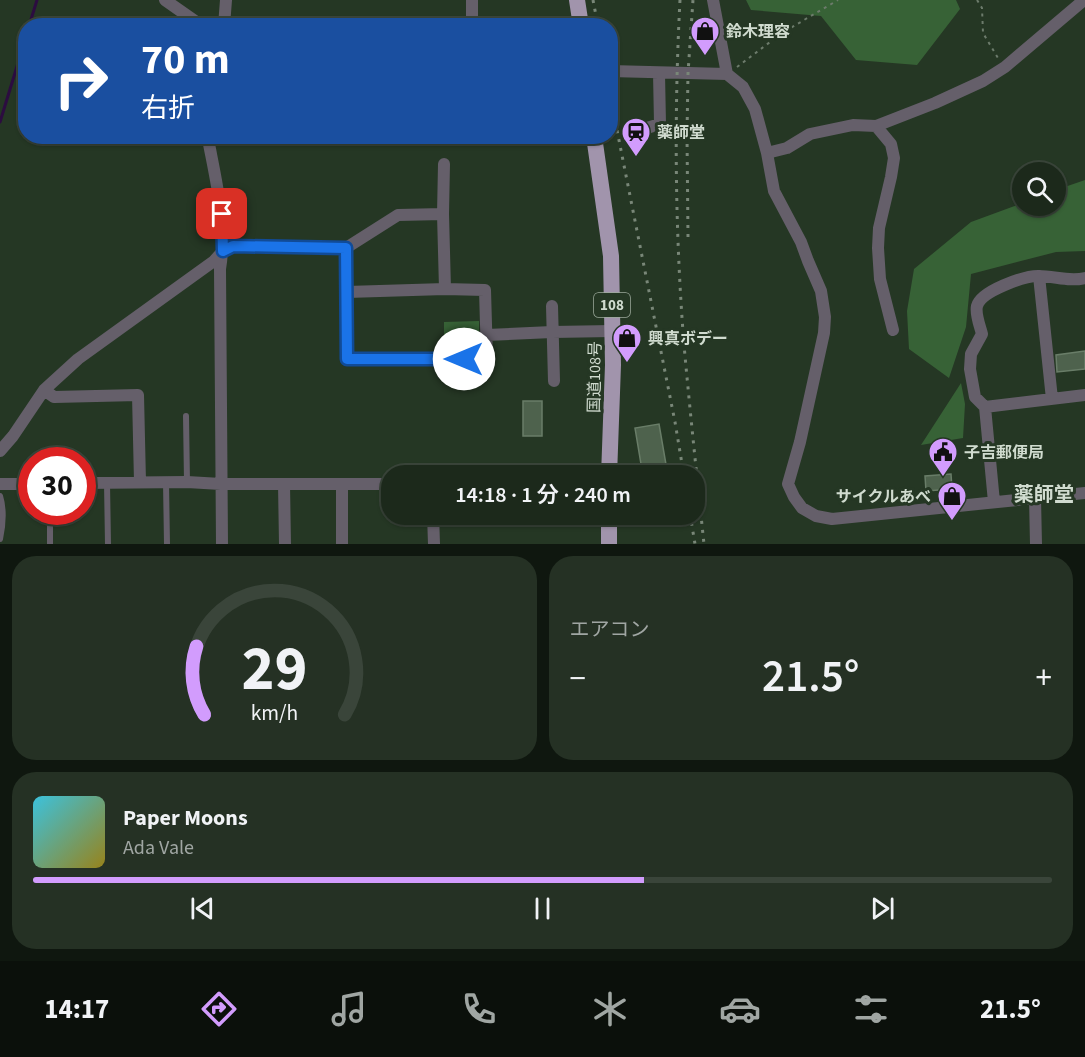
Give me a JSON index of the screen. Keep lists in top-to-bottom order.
{
  "streets": {
    "highway": ["108", "国道108号"]
  },
  "districts": ["薬師堂"],
  "places": {
    "shop": ["鈴木理容", "興真ボデー", "サイクルあべ"],
    "station": ["薬師堂"],
    "public building": ["子吉郵便局"]
  },
  "page": {
    "turn": ["70 m", "右折"],
    "limit": "30",
    "trip": "14:18 · 1 分 · 240 m",
    "tile": "エアコン",
    "heat": ["−", "21.5°", "+"],
    "song": ["Paper Moons", "Ada Vale"],
    "tabs": ["14:17", "21.5°"],
    "gauge": ["29", "km/h"]
  }
}
